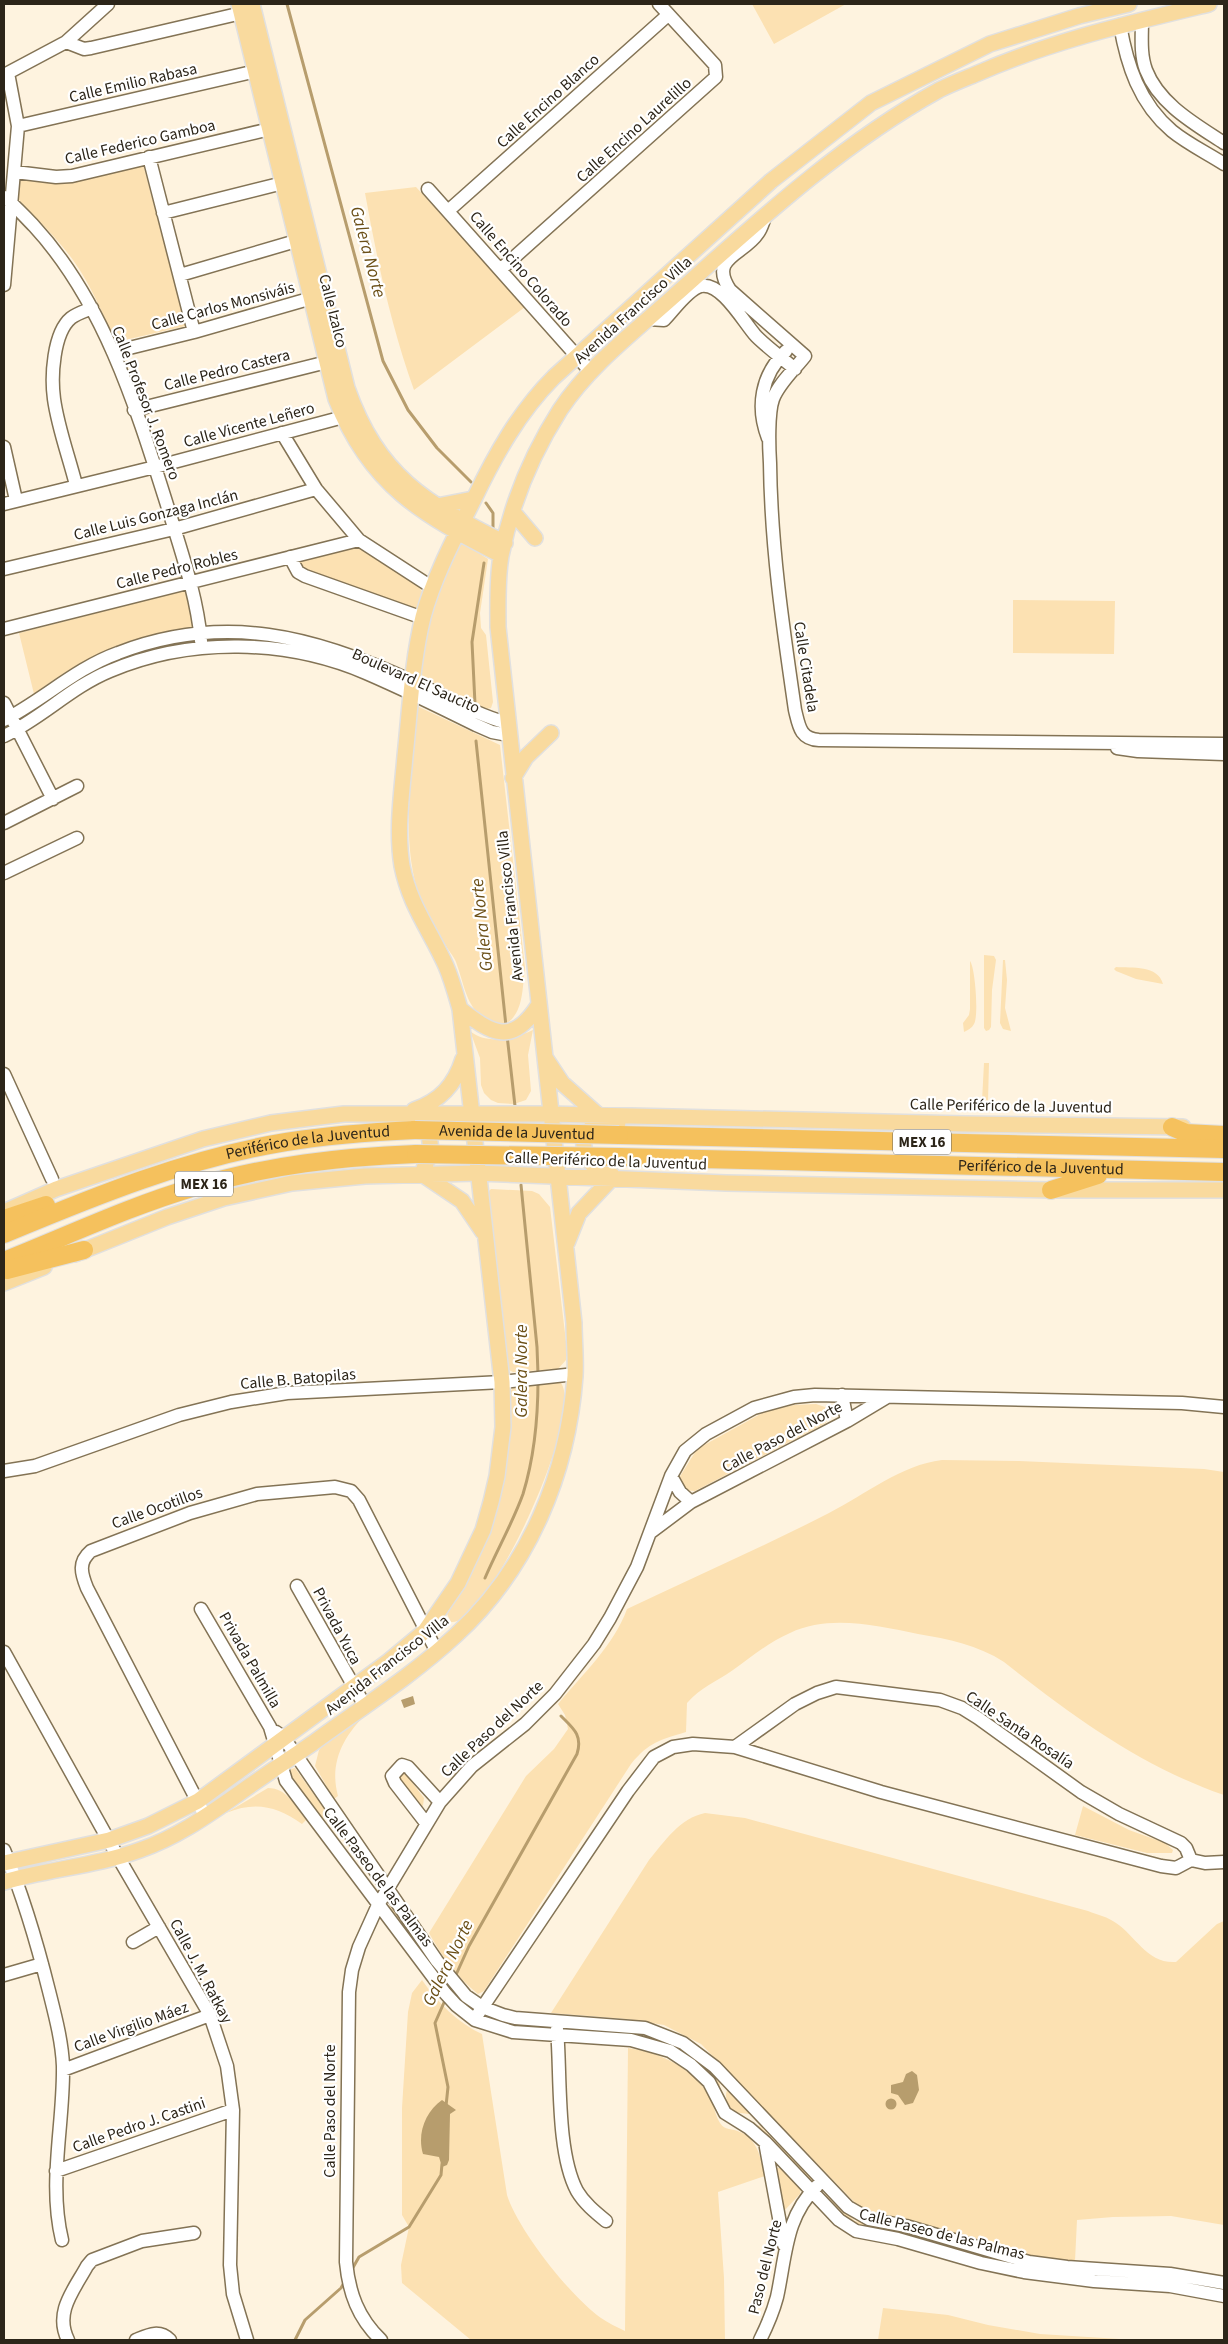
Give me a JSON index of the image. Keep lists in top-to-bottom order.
{
  "streets": {
    "highway": ["Avenida de la Juventud", "MEX 16", "Periférico de la Juventud"],
    "main road": ["Avenida Francisco Villa", "Calle Izalco", "Calle Periférico de la Juventud"],
    "street": [
      "Calle Emilio Rabasa",
      "Calle Encino Blanco",
      "Calle Encino Laurelillo",
      "Calle Federico Gamboa",
      "Calle Encino Colorado",
      "Calle Carlos Monsiváis",
      "Calle Pedro Castera",
      "Calle Profesor J. Romero",
      "Calle Vicente Leñero",
      "Calle Luis Gonzaga Inclán",
      "Calle Pedro Robles",
      "Calle Citadela",
      "Boulevard El Saucito",
      "Calle B. Batopilas",
      "Calle Paso del Norte",
      "Calle Ocotillos",
      "Privada Yuca",
      "Privada Palmilla",
      "Calle Santa Rosalía",
      "Calle Paseo de las Palmas",
      "Calle J. M. Ratkay",
      "Calle Virgilio Máez",
      "Calle Pedro J. Castini",
      "Paso del Norte"
    ]
  },
  "crossings": [
    ["Calle Emilio Rabasa", "Calle Izalco"],
    ["Calle Encino Blanco", "Calle Encino Laurelillo"],
    ["Calle Encino Blanco", "Calle Encino Colorado"],
    ["Calle Encino Laurelillo", "Calle Encino Colorado"],
    ["Calle Federico Gamboa", "Calle Izalco"],
    ["Calle Encino Colorado", "Avenida Francisco Villa"],
    ["Calle Carlos Monsiváis", "Calle Izalco"],
    ["Calle Carlos Monsiváis", "Calle Profesor J. Romero"],
    ["Avenida Francisco Villa", "Calle Izalco"],
    ["Avenida Francisco Villa", "Boulevard El Saucito"],
    ["Avenida Francisco Villa", "Calle Periférico de la Juventud"],
    ["Avenida Francisco Villa", "Calle B. Batopilas"],
    ["Avenida Francisco Villa", "Calle Ocotillos"],
    ["Avenida Francisco Villa", "Privada Yuca"],
    ["Avenida Francisco Villa", "Privada Palmilla"],
    ["Avenida Francisco Villa", "Calle Paseo de las Palmas"],
    ["Avenida Francisco Villa", "Calle J. M. Ratkay"],
    ["Calle Izalco", "Calle Pedro Castera"],
    ["Calle Izalco", "Calle Vicente Leñero"],
    ["Calle Pedro Castera", "Calle Profesor J. Romero"],
    ["Calle Profesor J. Romero", "Calle Vicente Leñero"],
    ["Calle Profesor J. Romero", "Calle Luis Gonzaga Inclán"],
    ["Calle Profesor J. Romero", "Calle Pedro Robles"],
    ["Calle Profesor J. Romero", "Boulevard El Saucito"],
    ["Avenida de la Juventud", "Periférico de la Juventud"],
    ["Calle Paso del Norte", "Calle Paseo de las Palmas"],
    ["Privada Palmilla", "Calle Paseo de las Palmas"],
    ["Calle Paseo de las Palmas", "Paso del Norte"],
    ["Calle J. M. Ratkay", "Calle Virgilio Máez"],
    ["Calle J. M. Ratkay", "Calle Pedro J. Castini"]
  ],
  "water": ["Galera Norte"]
}
